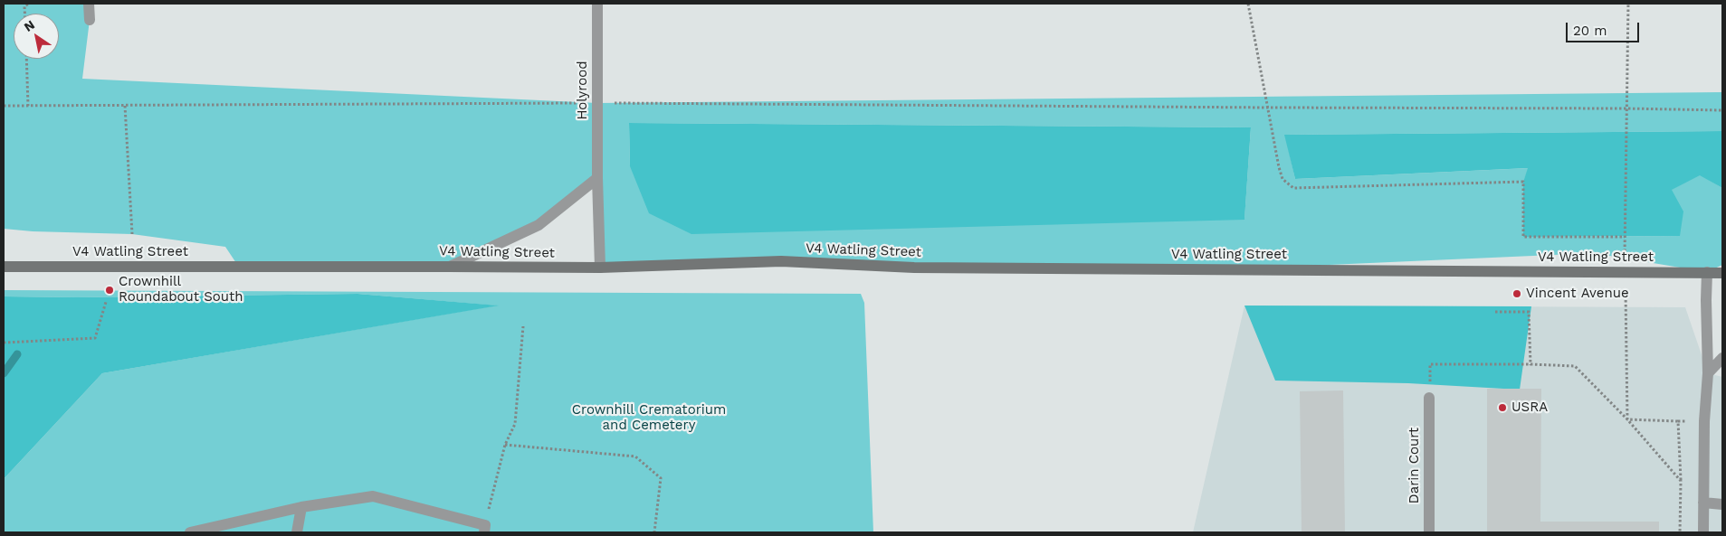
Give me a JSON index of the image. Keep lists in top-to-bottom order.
{
  "streets": {
    "street": ["Holyrood", "V4 Watling Street", "Darin Court"]
  },
  "crossings": [
    ["Holyrood", "V4 Watling Street"]
  ],
  "parks": ["Crownhill Crematorium and Cemetery"],
  "places": ["Crownhill Roundabout South", "Vincent Avenue", "USRA"],
  "scale_bar": "20 m",
  "north": "top left"
}
